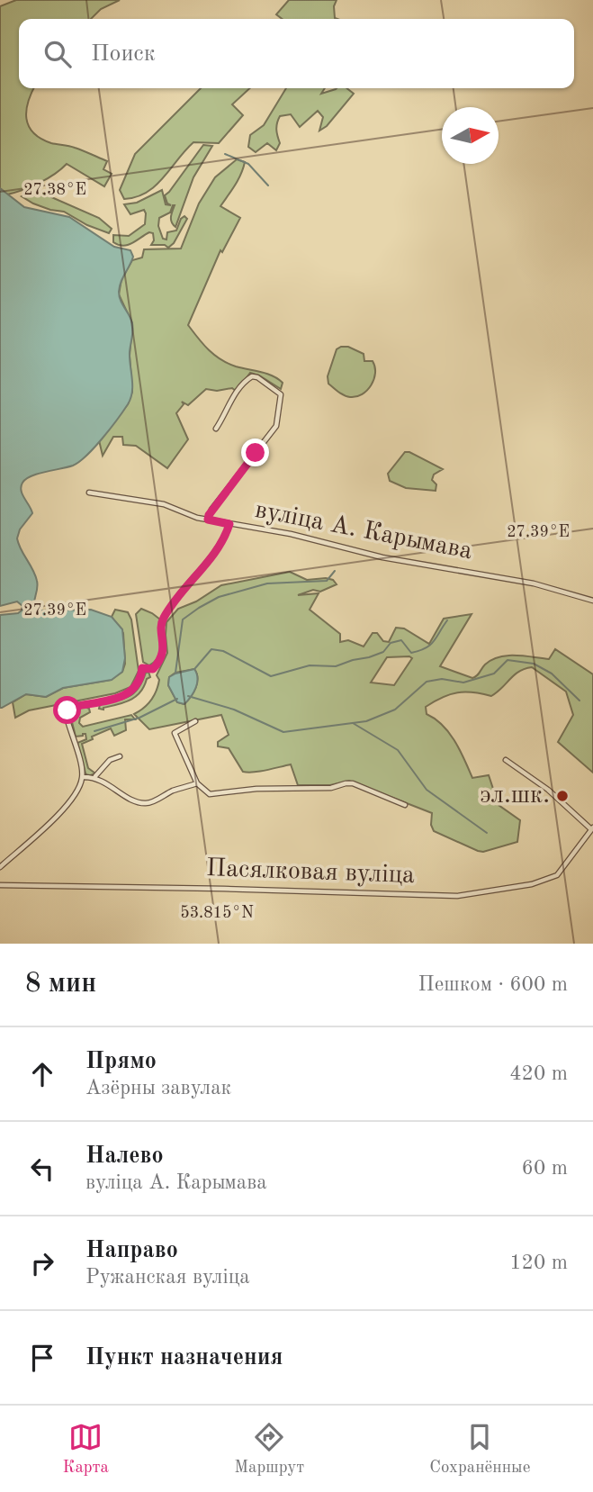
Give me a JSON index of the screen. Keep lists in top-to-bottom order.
{
  "streets": {
    "street": ["вуліца А. Карымава", "Пасялковая вуліца"]
  },
  "places": ["эл.шк."],
  "north": "right",
  "page": {
    "search": "Поиск",
    "heading": ["8 мин", "Пешком · 600 m"],
    "list": [
      ["Прямо", "Азёрны завулак", "420 m"],
      ["Налево", "вуліца А. Карымава", "60 m"],
      ["Направо", "Ружанская вуліца", "120 m"],
      "Пункт назначения"
    ],
    "nav": ["Карта", "Маршрут", "Сохранённые"]
  },
  "coordinates": ["27.38°E", "27.39°E", "53.815°N"]
}
